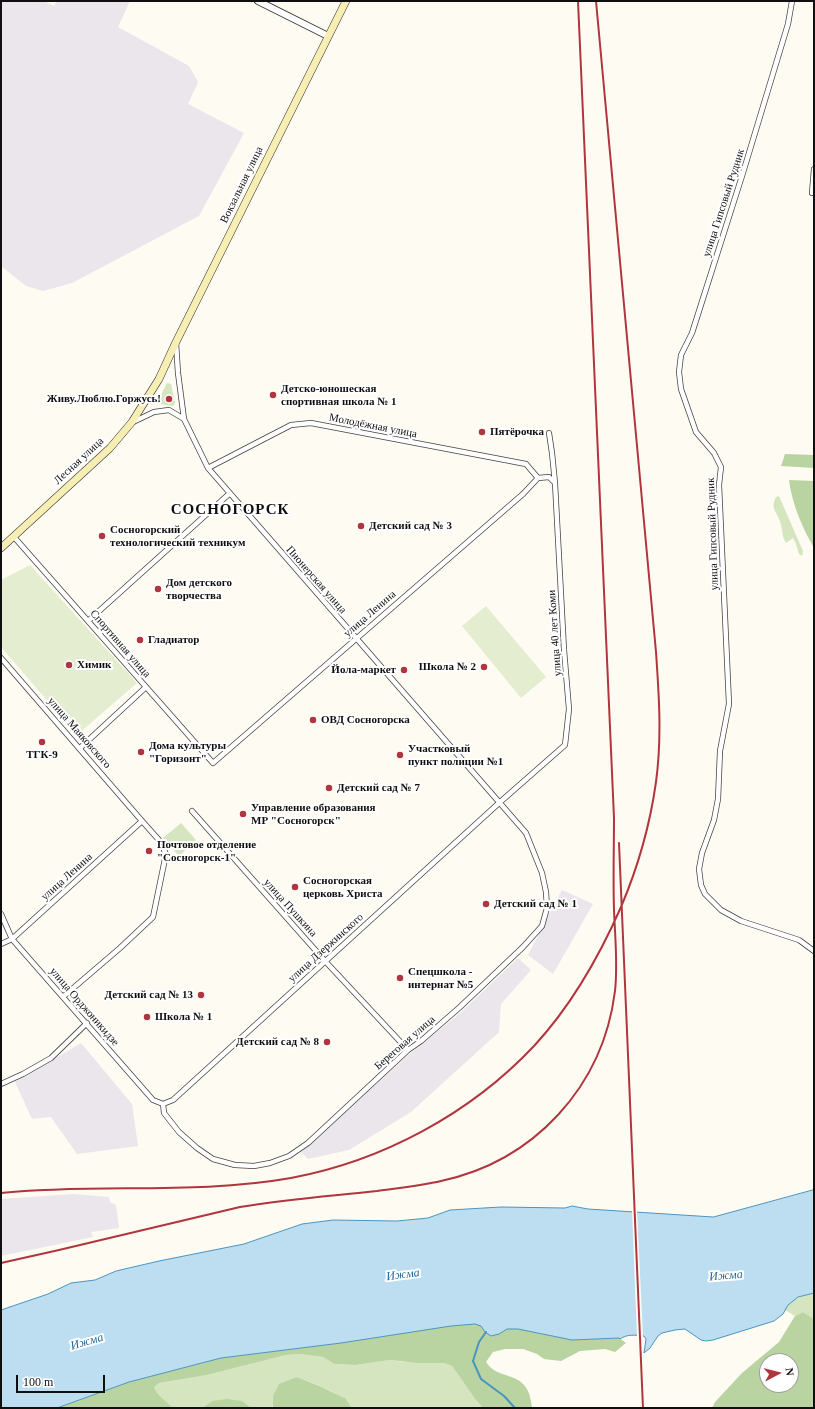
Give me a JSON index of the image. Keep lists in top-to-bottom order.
{
  "streets": {
    "main road": ["Вокзальная улица", "Лесная улица"],
    "street": [
      "улица Гипсовый Рудник",
      "Молодёжная улица",
      "Пионерская улица",
      "улица Ленина",
      "улица 40 лет Коми",
      "Спортивная улица",
      "улица Маяковского",
      "улица Пушкина",
      "улица Дзержинского",
      "улица Орджоникидзе",
      "Береговая улица"
    ]
  },
  "crossings": [
    ["Вокзальная улица", "Лесная улица"],
    ["Вокзальная улица", "Пионерская улица"],
    ["Молодёжная улица", "Пионерская улица"],
    ["Молодёжная улица", "улица Ленина"],
    ["Лесная улица", "Спортивная улица"],
    ["Пионерская улица", "улица Ленина"],
    ["Пионерская улица", "улица 40 лет Коми"],
    ["Пионерская улица", "улица Дзержинского"],
    ["Пионерская улица", "Береговая улица"],
    ["улица Ленина", "Спортивная улица"],
    ["улица Ленина", "улица Маяковского"],
    ["улица Ленина", "улица Орджоникидзе"],
    ["улица 40 лет Коми", "улица Дзержинского"],
    ["улица 40 лет Коми", "Береговая улица"],
    ["улица Маяковского", "улица Орджоникидзе"],
    ["улица Пушкина", "улица Дзержинского"],
    ["улица Пушкина", "Береговая улица"],
    ["улица Дзержинского", "улица Орджоникидзе"],
    ["улица Дзержинского", "Береговая улица"],
    ["улица Орджоникидзе", "Береговая улица"]
  ],
  "districts": ["СОСНОГОРСК"],
  "water": ["Ижма"],
  "places": [
    "Детско-юношеская спортивная школа № 1",
    "Живу.Люблю.Горжусь!",
    "Пятёрочка",
    "Детский сад № 3",
    "Сосногорский технологический техникум",
    "Дом детского творчества",
    "Гладиатор",
    "Химик",
    "Школа № 2",
    "Йола-маркет",
    "ОВД Сосногорска",
    "ТГК-9",
    "Дома культуры \"Горизонт\"",
    "Участковый пункт полиции №1",
    "Детский сад № 7",
    "Управление образования МР \"Сосногорск\"",
    "Почтовое отделение \"Сосногорск-1\"",
    "Сосногорская церковь Христа",
    "Детский сад № 1",
    "Спецшкола - интернат №5",
    "Детский сад № 13",
    "Школа № 1",
    "Детский сад № 8"
  ],
  "scale_bar": "100 m",
  "north": "right"
}
